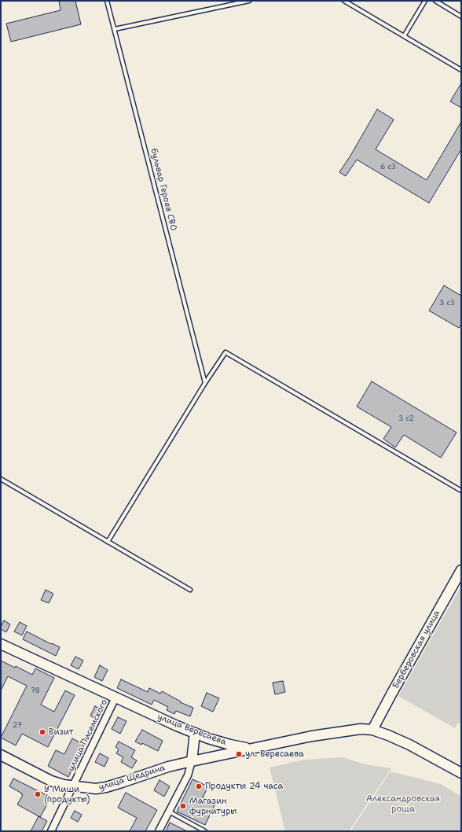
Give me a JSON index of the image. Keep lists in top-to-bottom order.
{
  "streets": {
    "main road": ["Берберовская улица", "улица Вересаева", "улица Щедрина"],
    "street": ["улица Писемского"],
    "lane": ["бульвар Героев СВО"]
  },
  "crossings": [
    ["Берберовская улица", "улица Вересаева"],
    ["улица Вересаева", "улица Писемского"],
    ["улица Вересаева", "улица Щедрина"],
    ["улица Писемского", "улица Щедрина"]
  ],
  "parks": ["Александровская роща"],
  "places": [
    "Визит",
    "ул. Вересаева",
    "Продукты 24 часа",
    "У Миши (продукты)",
    "Магазин фурнитуры"
  ],
  "house_numbers": [
    "6 с3",
    "3 с3",
    "3 с2",
    "78",
    "27"
  ]
}
